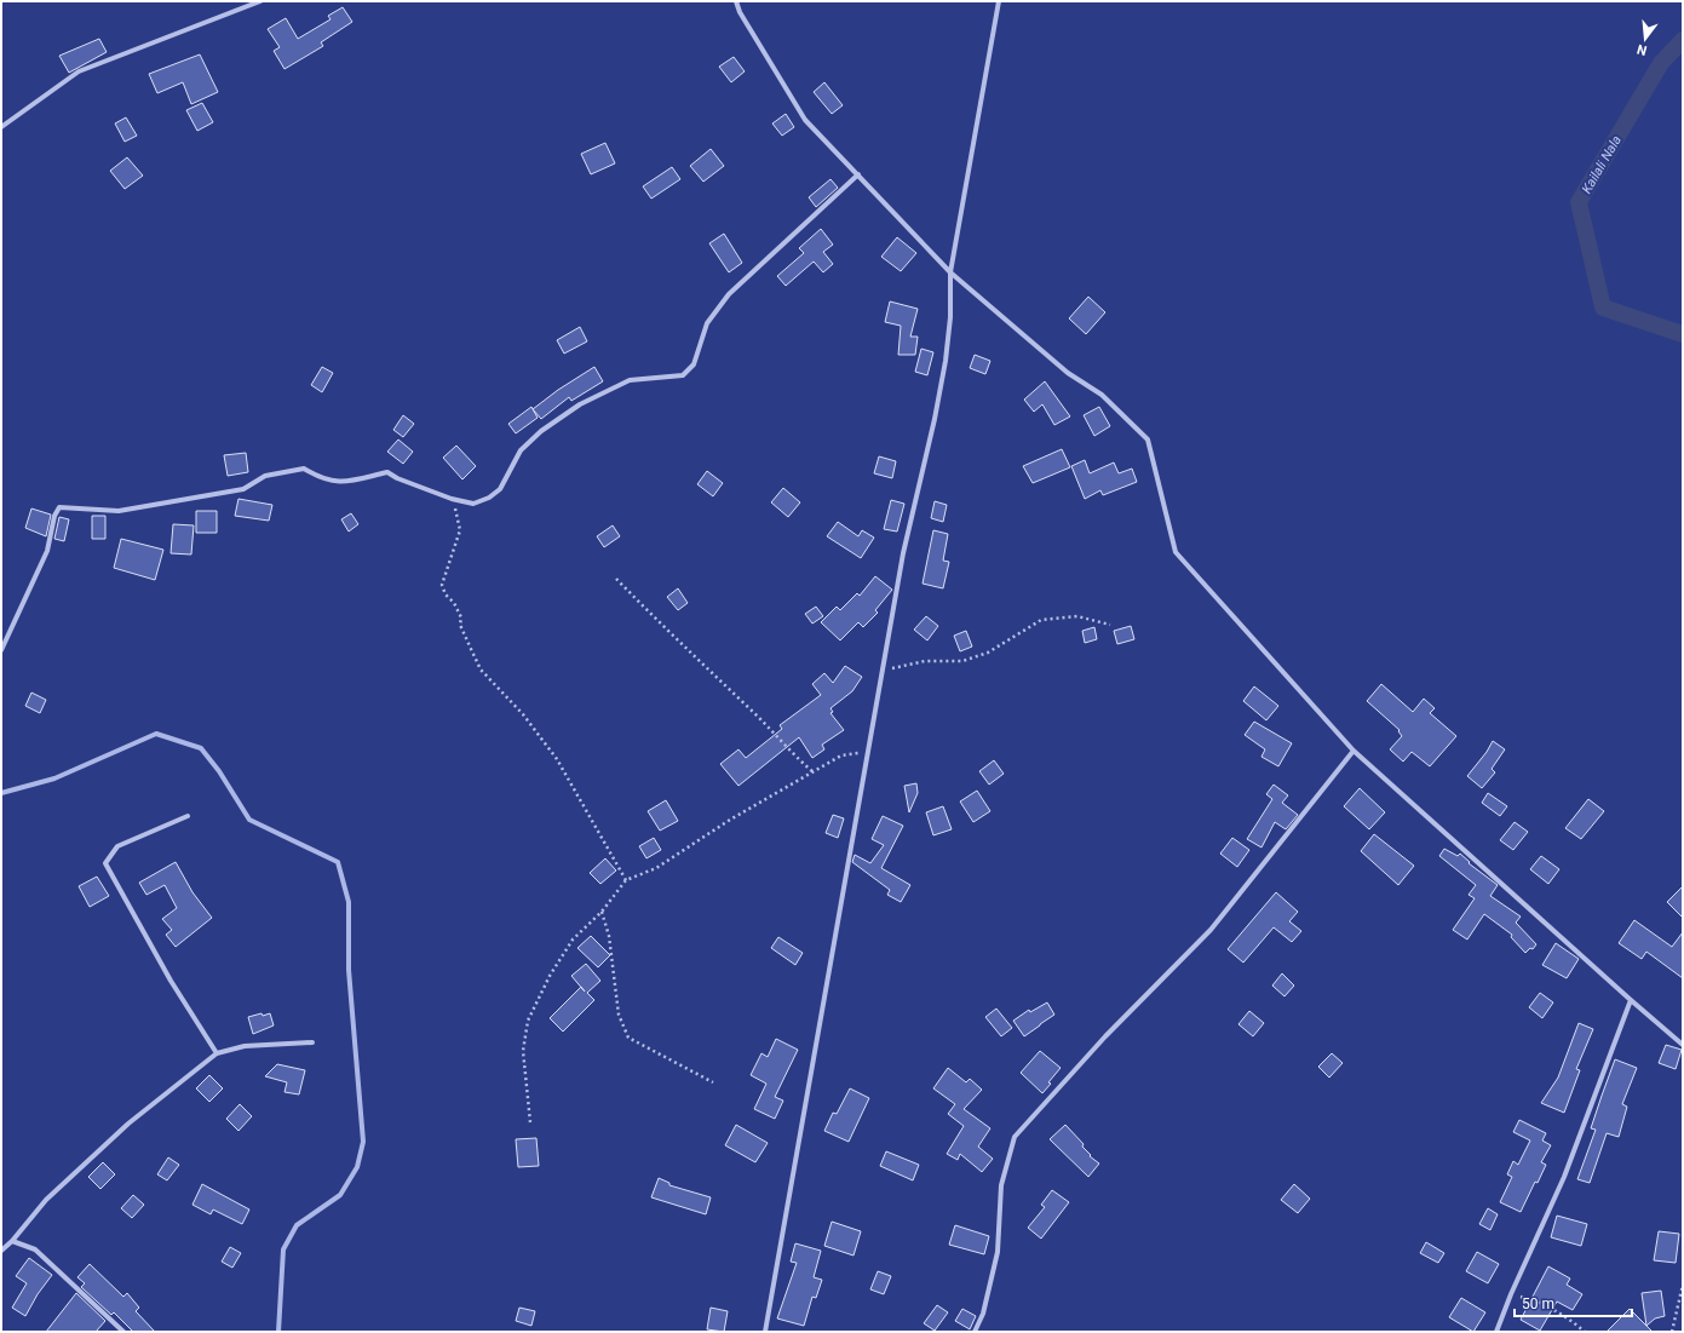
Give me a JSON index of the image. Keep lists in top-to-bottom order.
{
  "water": ["Kailali Nala"],
  "scale_bar": "50 m",
  "north": "bottom"
}
